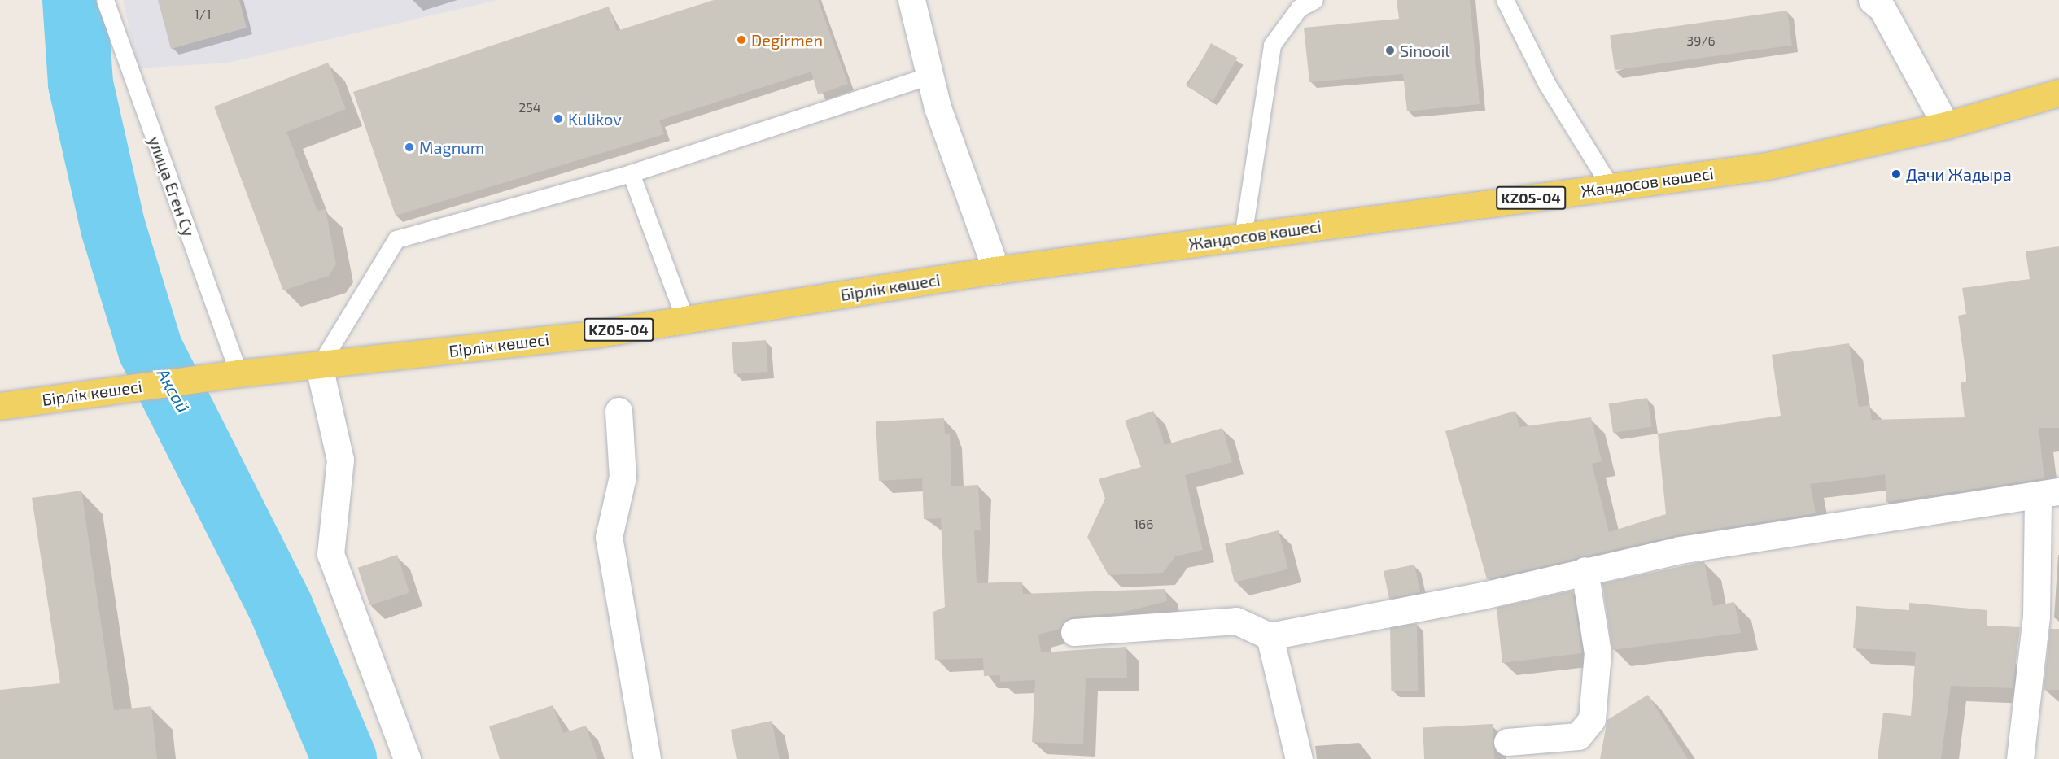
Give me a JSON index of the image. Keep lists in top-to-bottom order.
{
  "streets": {
    "main road": ["Жандосов көшесі", "KZ05-04", "Бірлік көшесі"],
    "lane": ["улица Еген Су"]
  },
  "crossings": [
    ["Жандосов көшесі", "Бірлік көшесі"],
    ["улица Еген Су", "Бірлік көшесі"]
  ],
  "water": ["Ақсай"],
  "places": [
    "Degirmen",
    "Sinooil",
    "Kulikov",
    "Magnum",
    "Дачи Жадыра"
  ],
  "house_numbers": [
    "1/1",
    "39/6",
    "254",
    "166"
  ]
}
